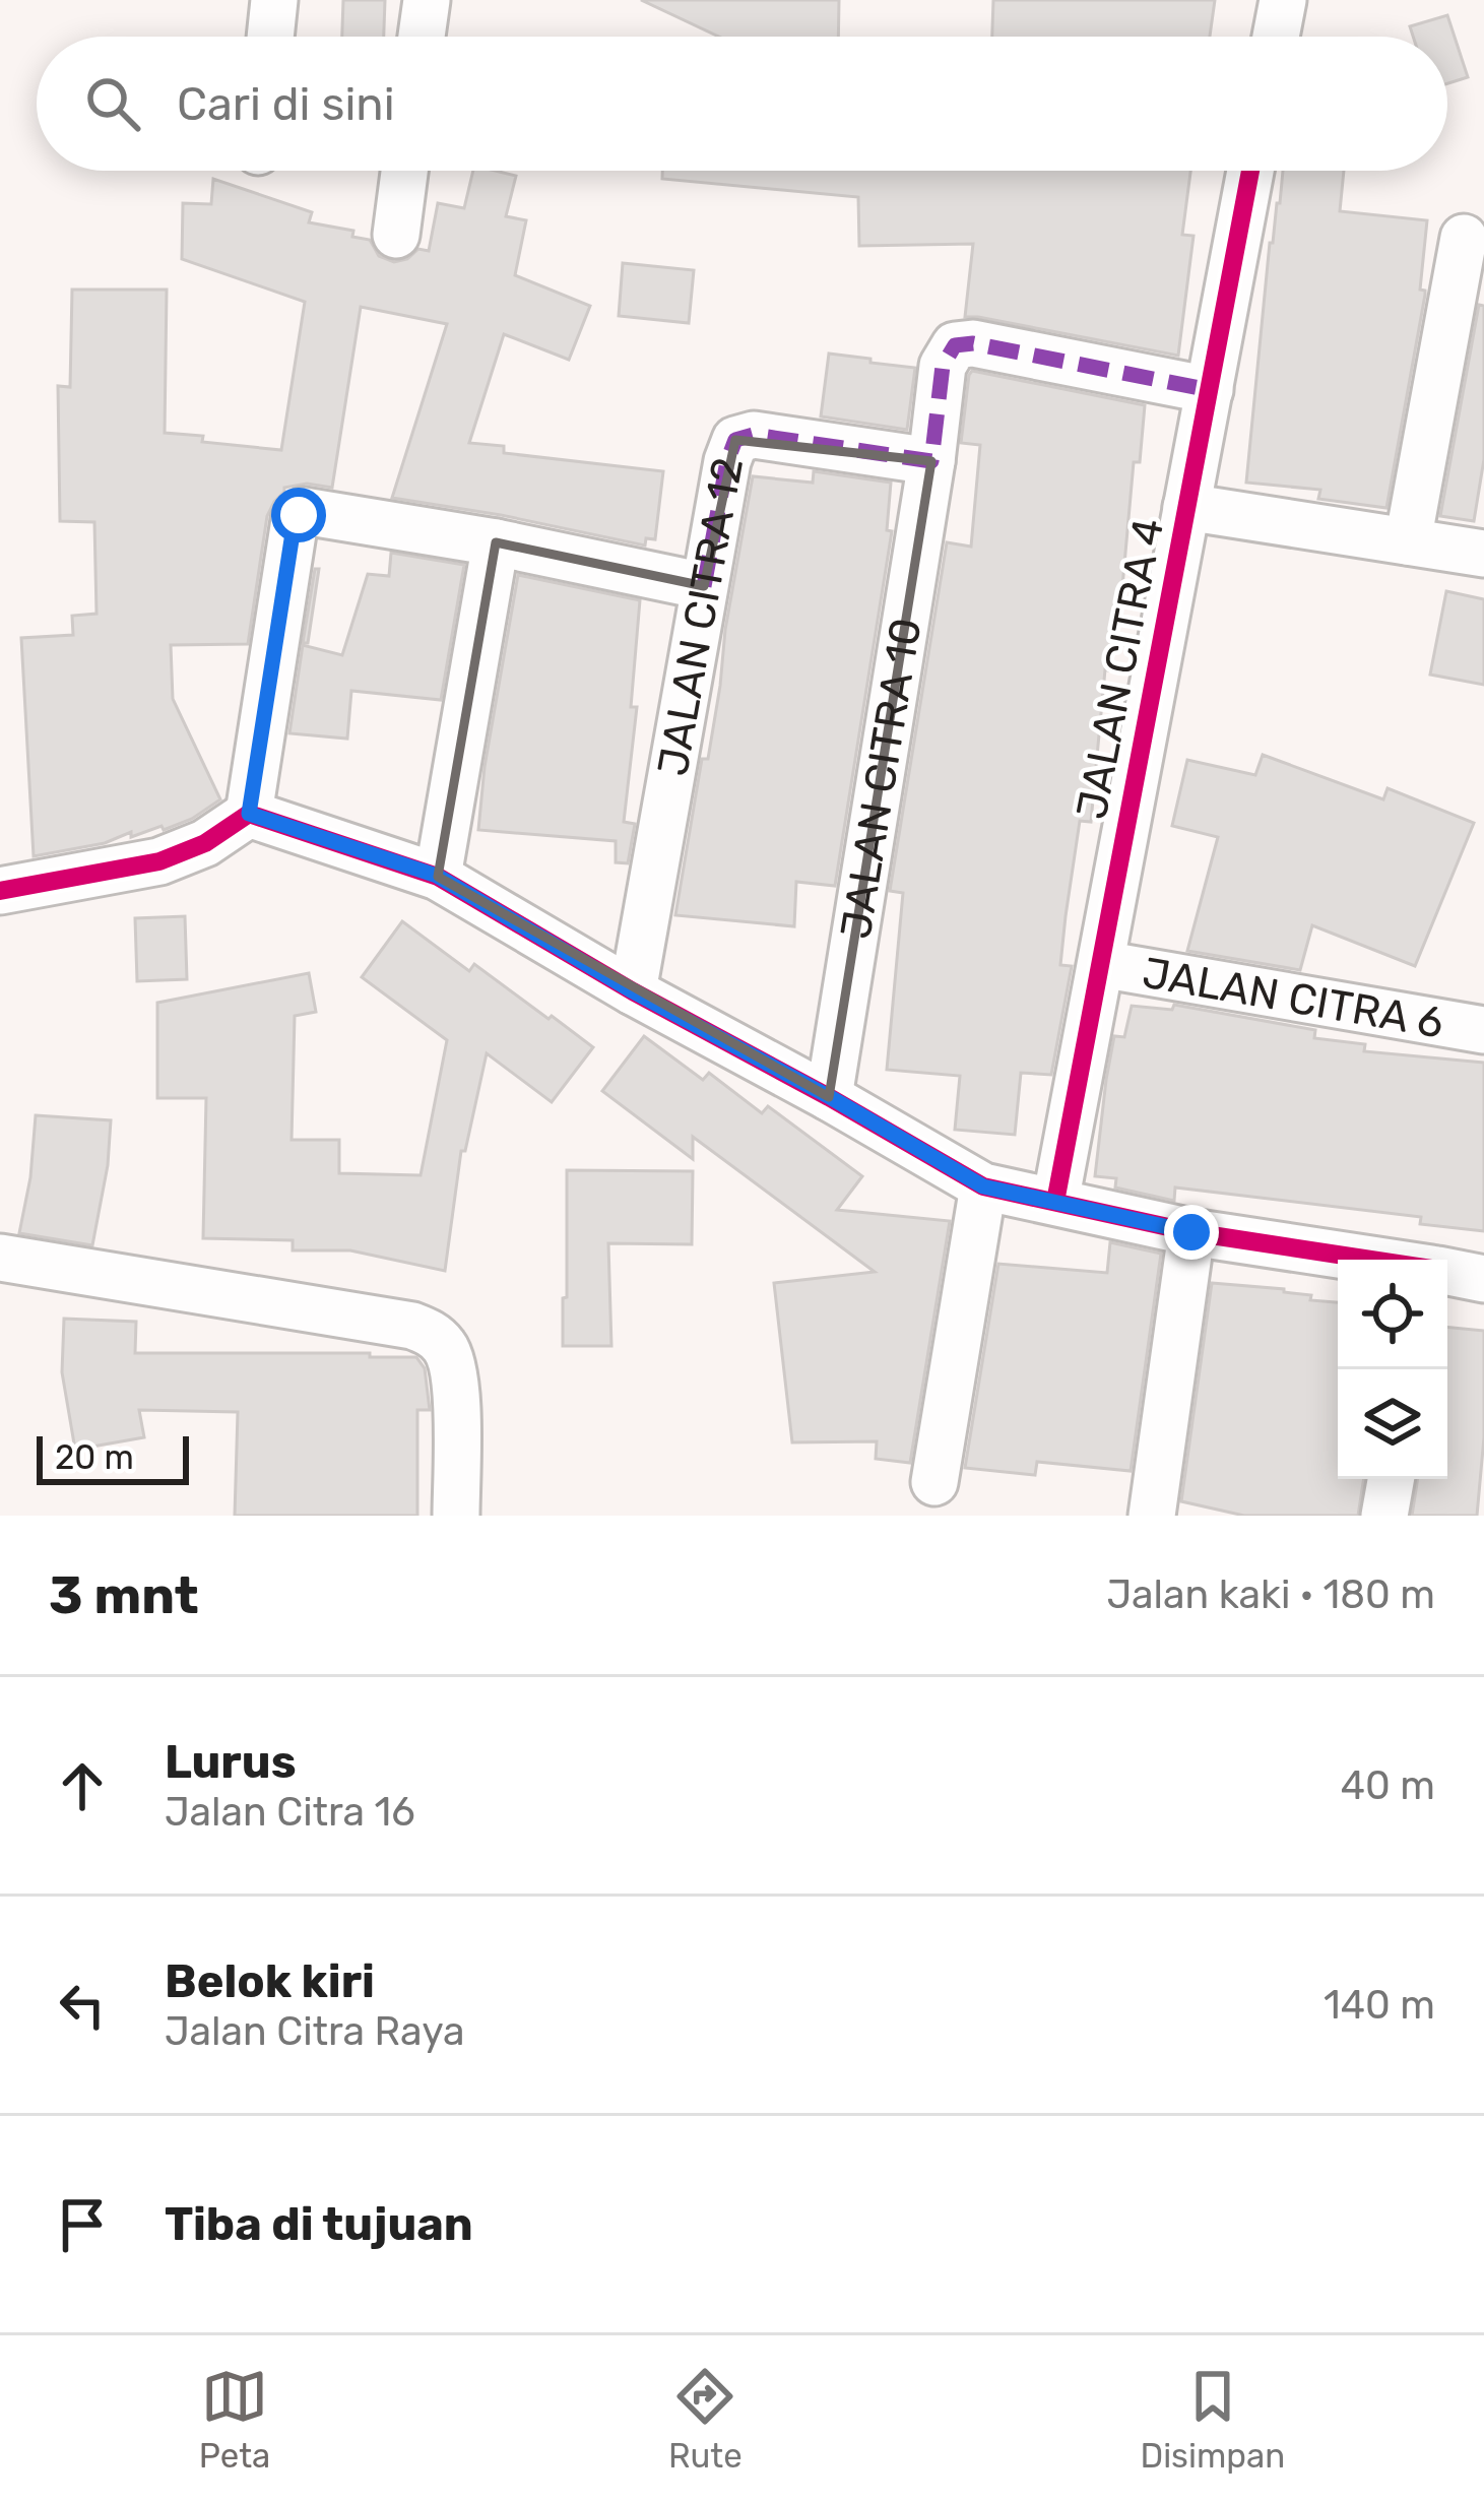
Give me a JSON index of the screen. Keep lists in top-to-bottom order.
{
  "streets": {
    "street": [
      "JALAN CITRA 12",
      "JALAN CITRA 4",
      "JALAN CITRA 10",
      "JALAN CITRA 6"
    ]
  },
  "crossings": [
    ["JALAN CITRA 12", "JALAN CITRA 10"],
    ["JALAN CITRA 4", "JALAN CITRA 10"],
    ["JALAN CITRA 4", "JALAN CITRA 6"]
  ],
  "scale_bar": "20 m",
  "page": {
    "search": "Cari di sini",
    "scale": "20 m",
    "heading": ["3 mnt", "Jalan kaki · 180 m"],
    "list": [
      ["Lurus", "Jalan Citra 16", "40 m"],
      ["Belok kiri", "Jalan Citra Raya", "140 m"],
      "Tiba di tujuan"
    ],
    "nav": ["Peta", "Rute", "Disimpan"]
  }
}
